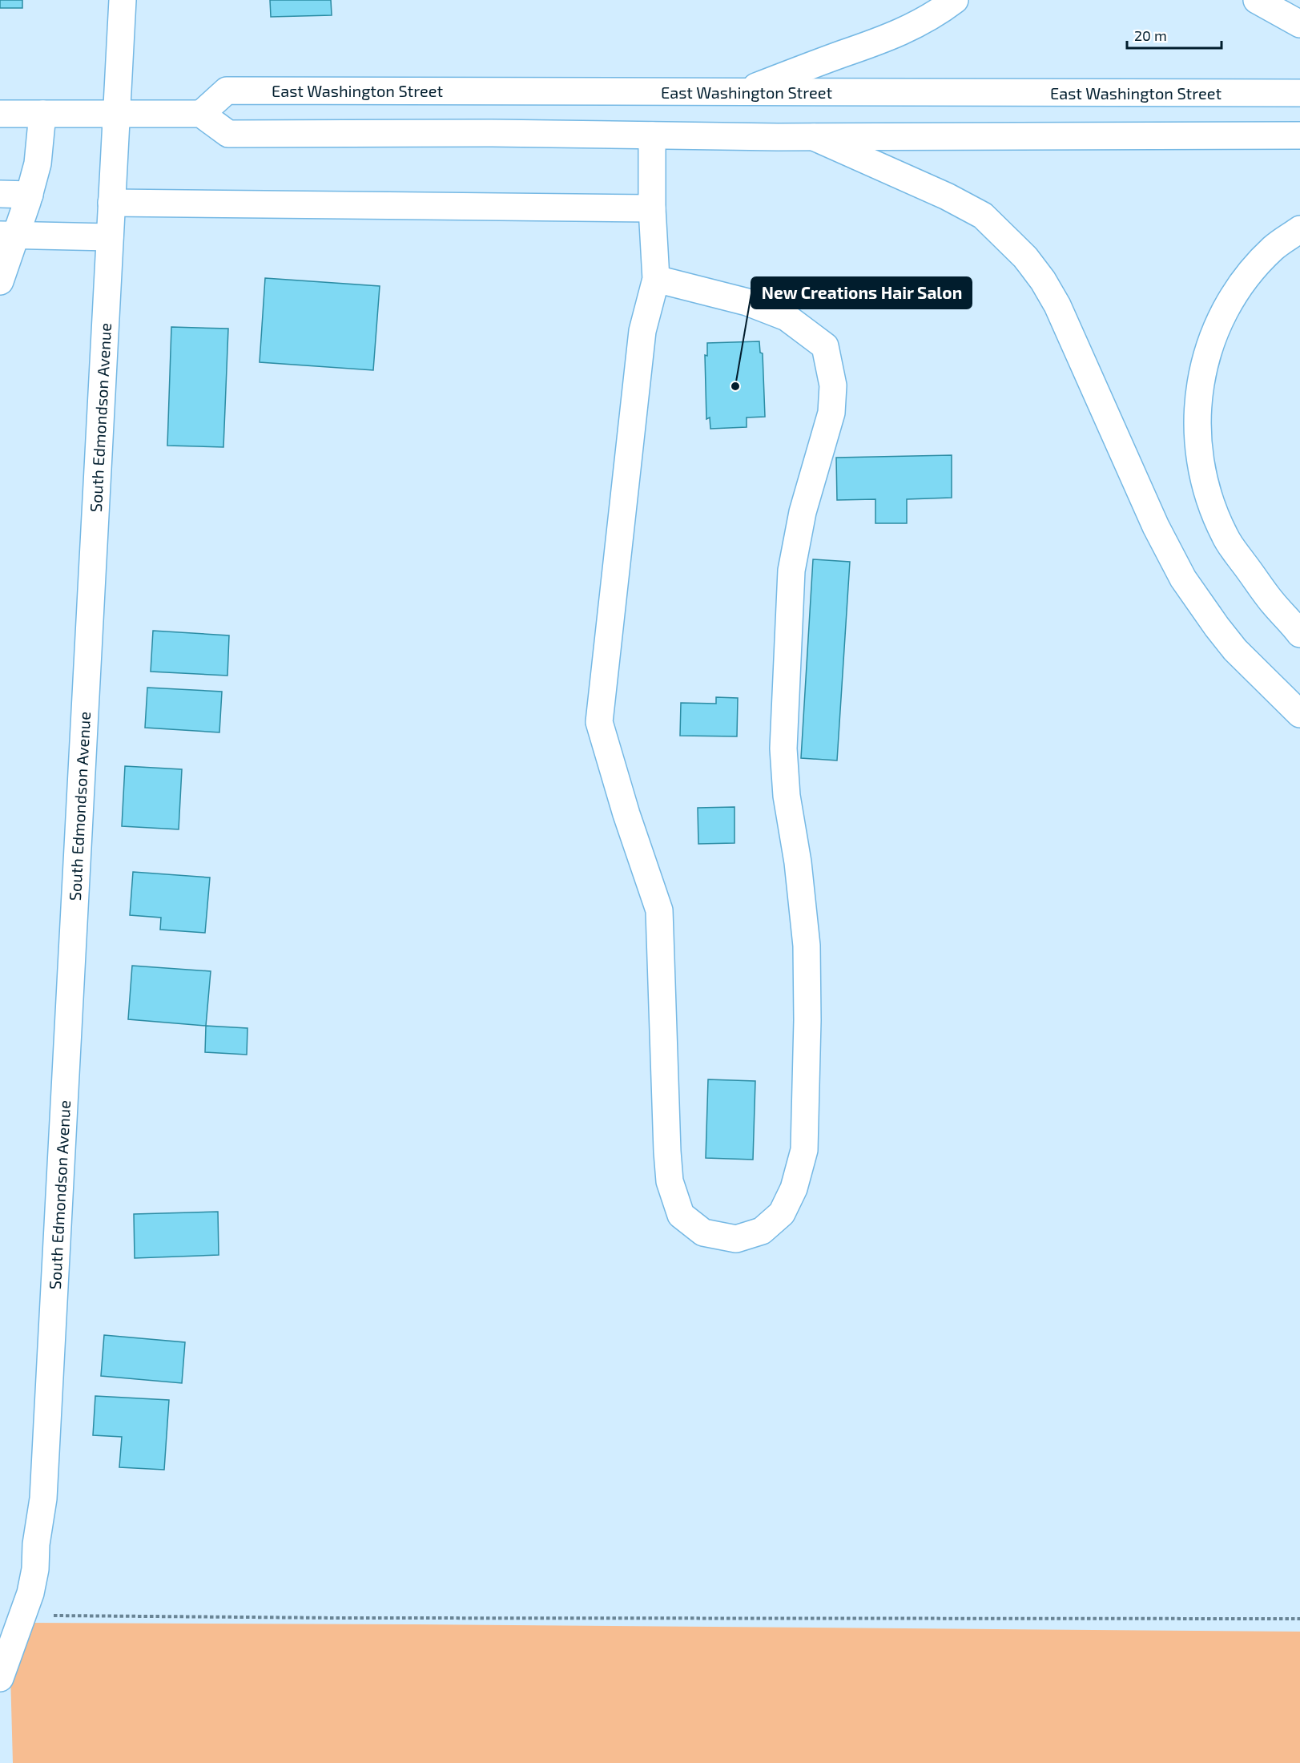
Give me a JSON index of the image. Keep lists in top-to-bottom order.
{
  "streets": {
    "main road": ["East Washington Street", "South Edmondson Avenue"]
  },
  "places": ["New Creations Hair Salon"],
  "scale_bar": "20 m"
}
